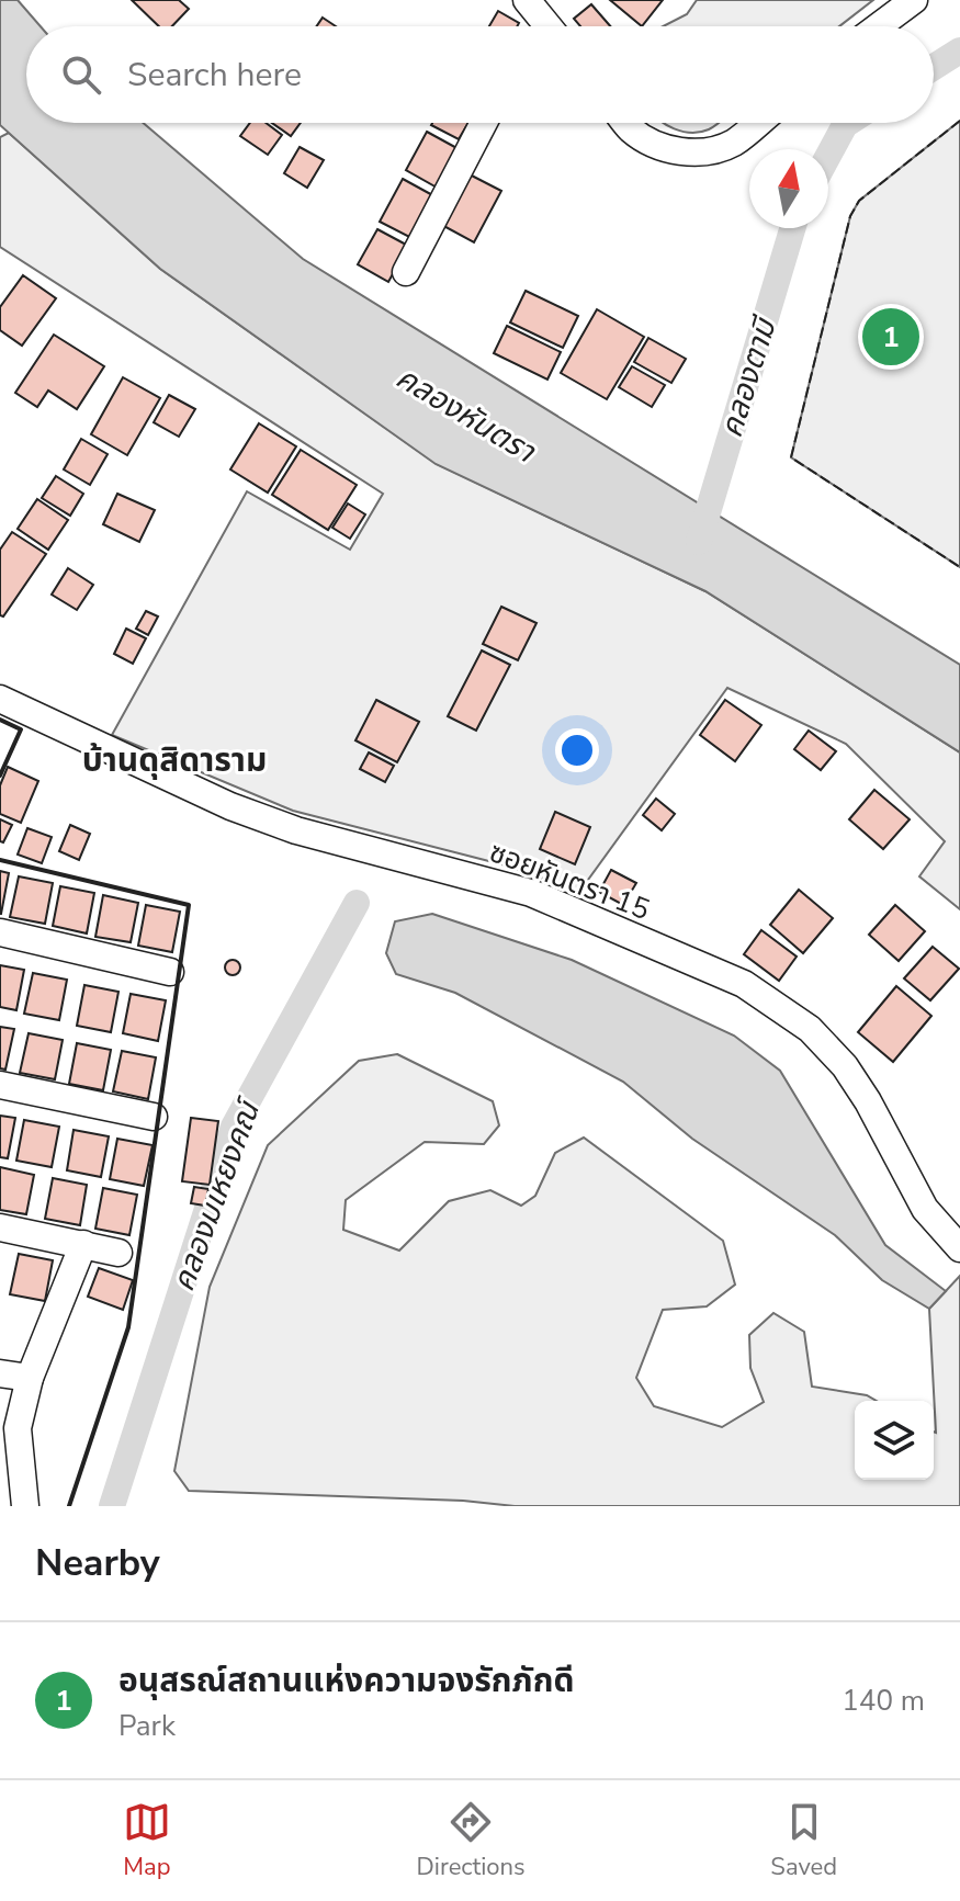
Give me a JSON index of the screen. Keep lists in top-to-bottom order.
{
  "streets": {
    "street": ["ซอยหันตรา 15"]
  },
  "districts": ["บ้านดุสิดาราม"],
  "water": ["คลองตามี", "คลองหันตรา", "คลองมเหยงคณ์"],
  "north": "top",
  "page": {
    "search": "Search here",
    "pins": "1",
    "heading": "Nearby",
    "list": [
      {
        "mark": "1",
        "name": "อนุสรณ์สถานแห่งความจงรักภักดี",
        "note": "Park",
        "value": "140 m"
      }
    ],
    "nav": ["Map", "Directions", "Saved"]
  }
}
